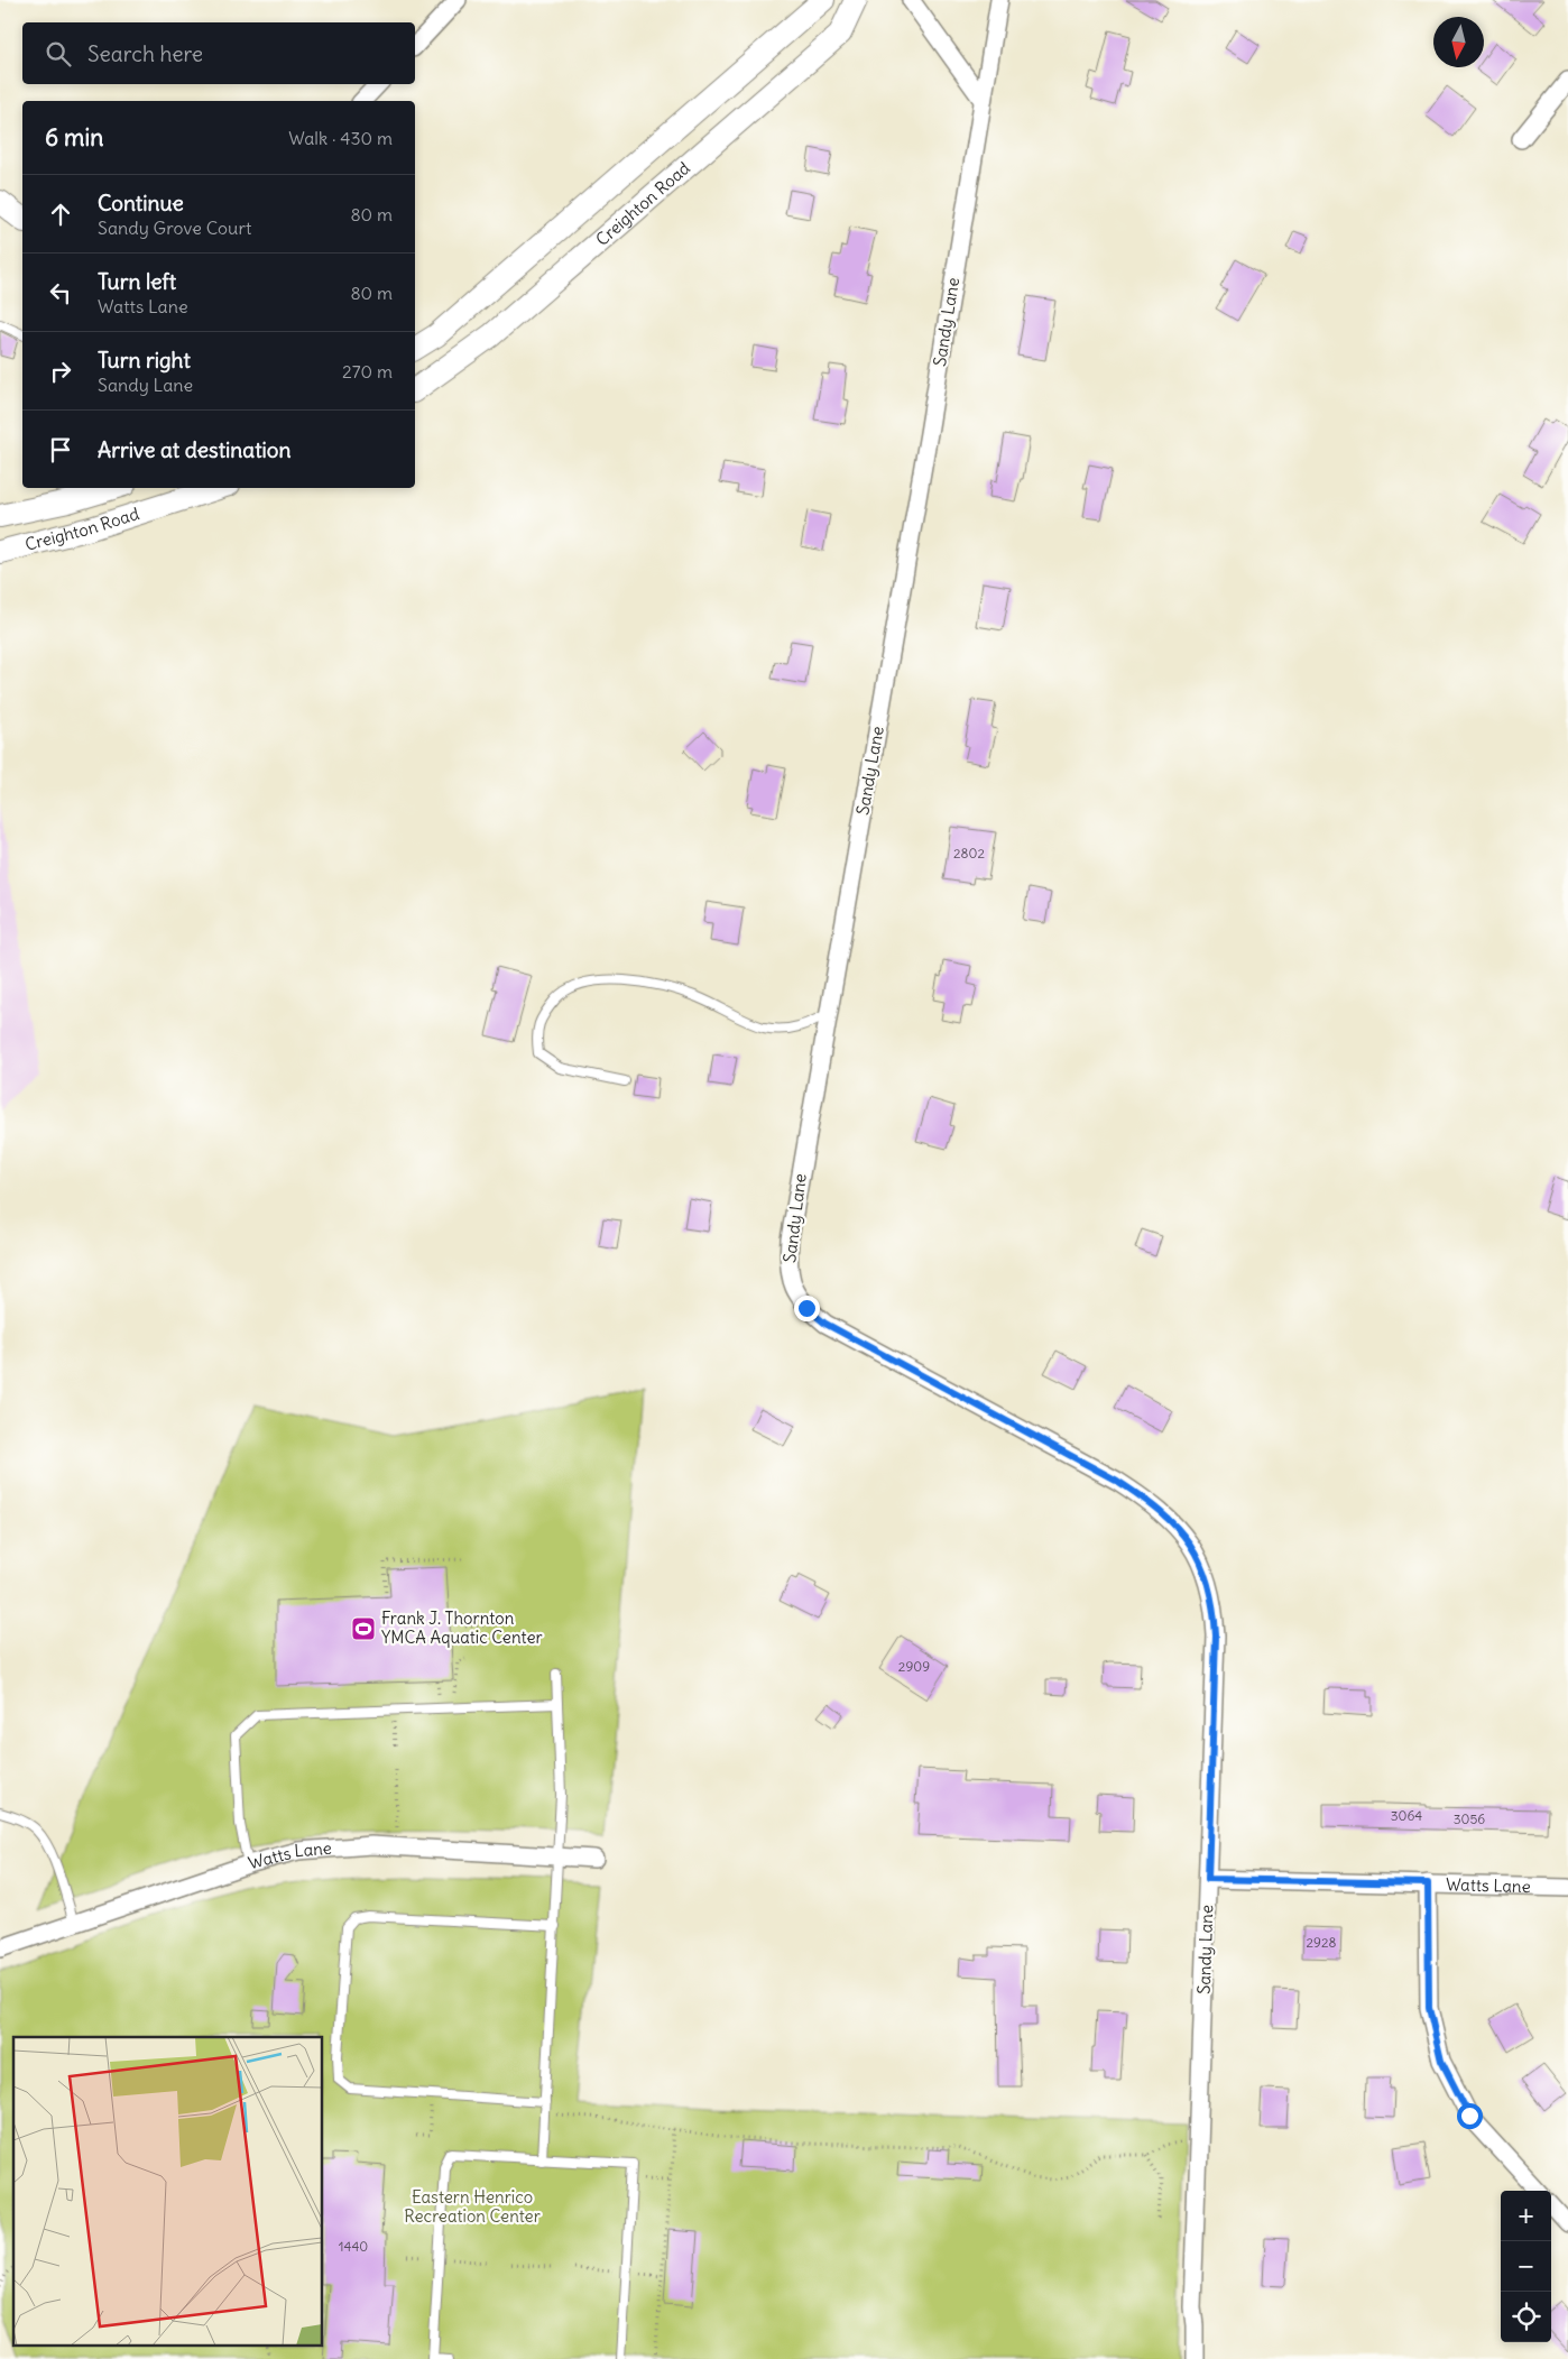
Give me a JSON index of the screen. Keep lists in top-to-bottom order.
{
  "streets": {
    "main road": ["Creighton Road"],
    "street": ["Sandy Lane", "Watts Lane"]
  },
  "crossings": [
    ["Sandy Lane", "Watts Lane"]
  ],
  "parks": ["Eastern Henrico Recreation Center"],
  "places": {
    "sports": ["Frank J. Thornton YMCA Aquatic Center"]
  },
  "house_numbers": [
    "2802",
    "2909",
    "3064",
    "3056",
    "2928",
    "1440"
  ],
  "north": "bottom",
  "page": {
    "search": "Search here",
    "heading": ["6 min", "Walk · 430 m"],
    "list": [
      ["Continue", "Sandy Grove Court", "80 m"],
      ["Turn left", "Watts Lane", "80 m"],
      ["Turn right", "Sandy Lane", "270 m"],
      "Arrive at destination"
    ],
    "map_buttons": ["+", "−"]
  }
}
